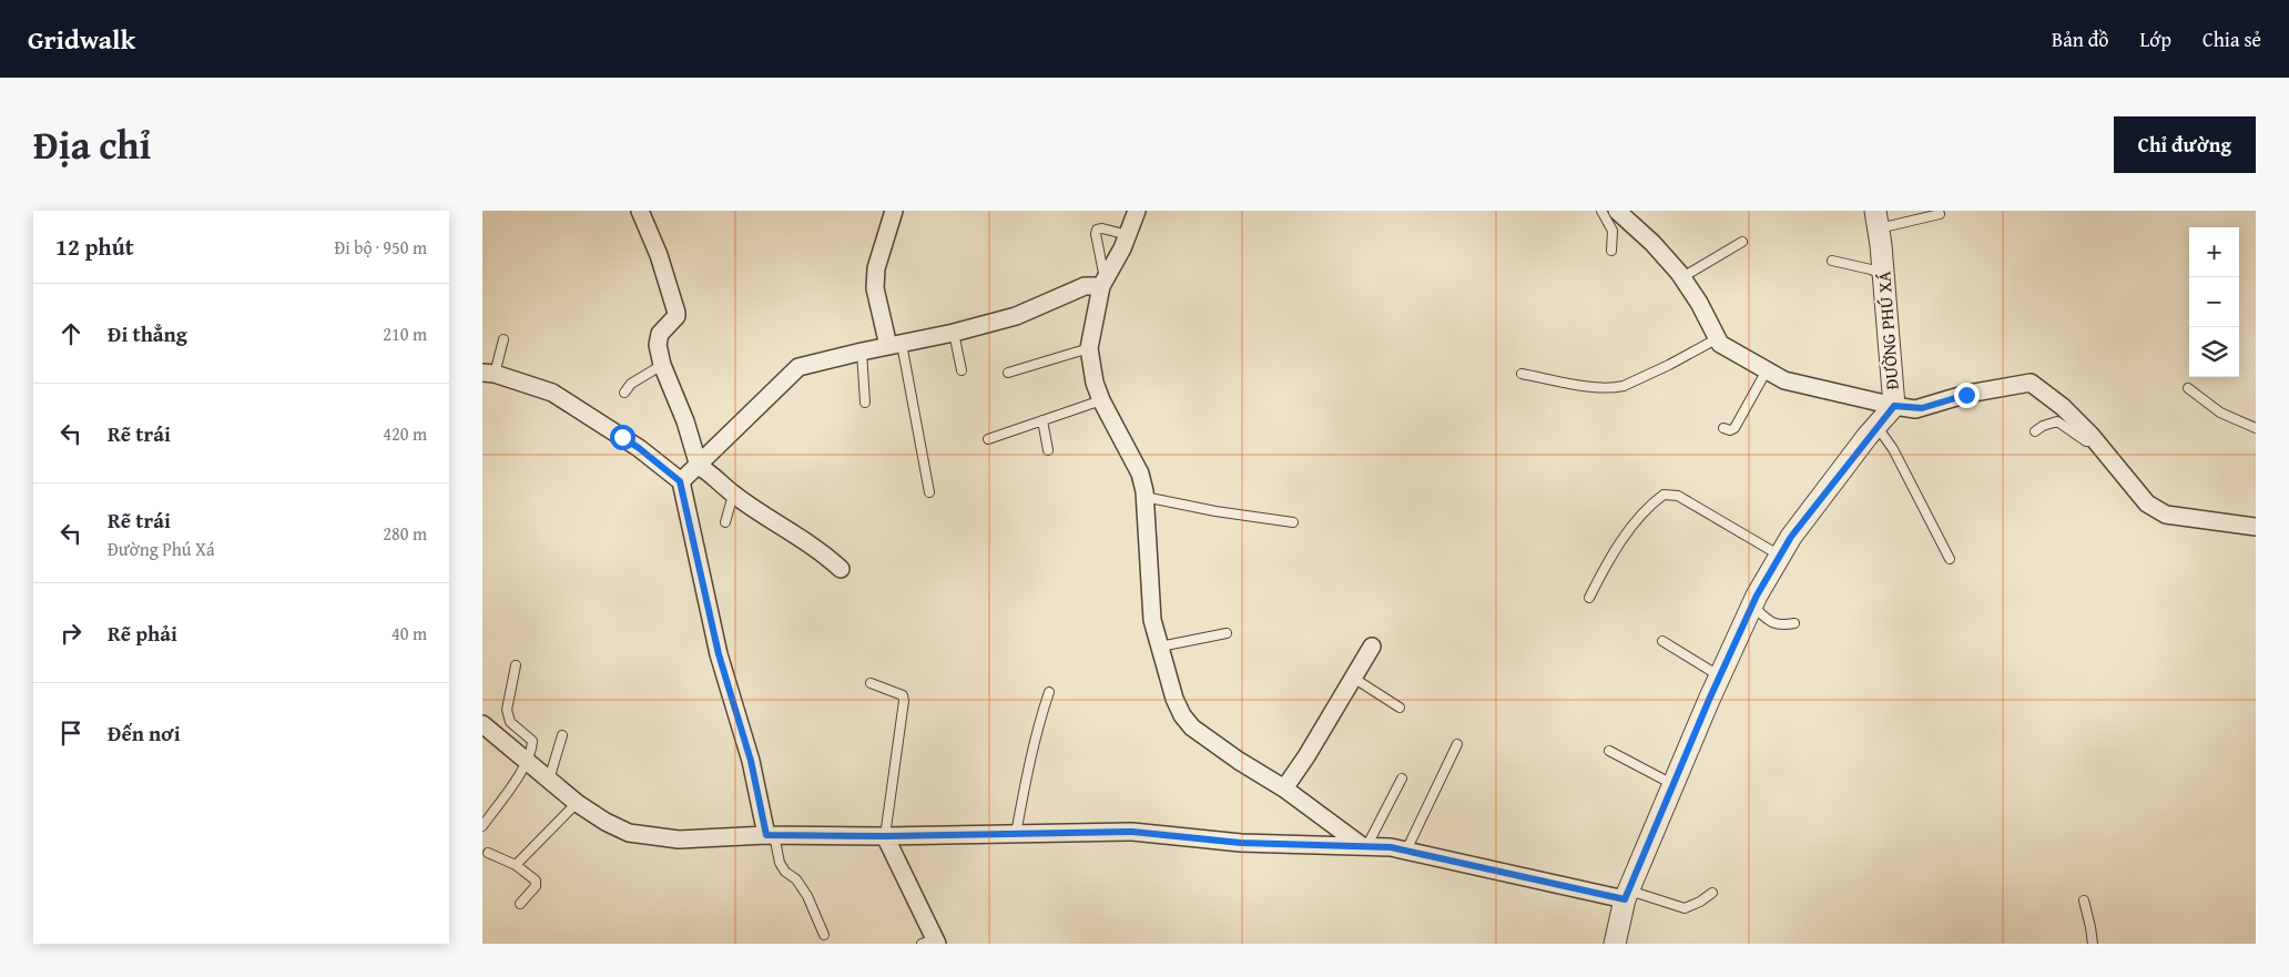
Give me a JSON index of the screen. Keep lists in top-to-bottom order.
{
  "streets": {
    "street": ["ĐƯỜNG PHÚ XÁ"]
  },
  "page": {
    "header": "Gridwalk",
    "nav": ["Bản đồ", "Lớp", "Chia sẻ"],
    "title": "Địa chỉ",
    "buttons": "Chỉ đường",
    "heading": ["12 phút", "Đi bộ · 950 m"],
    "map_buttons": ["+", "−"],
    "list": [
      ["Đi thẳng", "210 m"],
      ["Rẽ trái", "420 m"],
      ["Rẽ trái", "Đường Phú Xá", "280 m"],
      ["Rẽ phải", "40 m"],
      "Đến nơi"
    ]
  }
}
